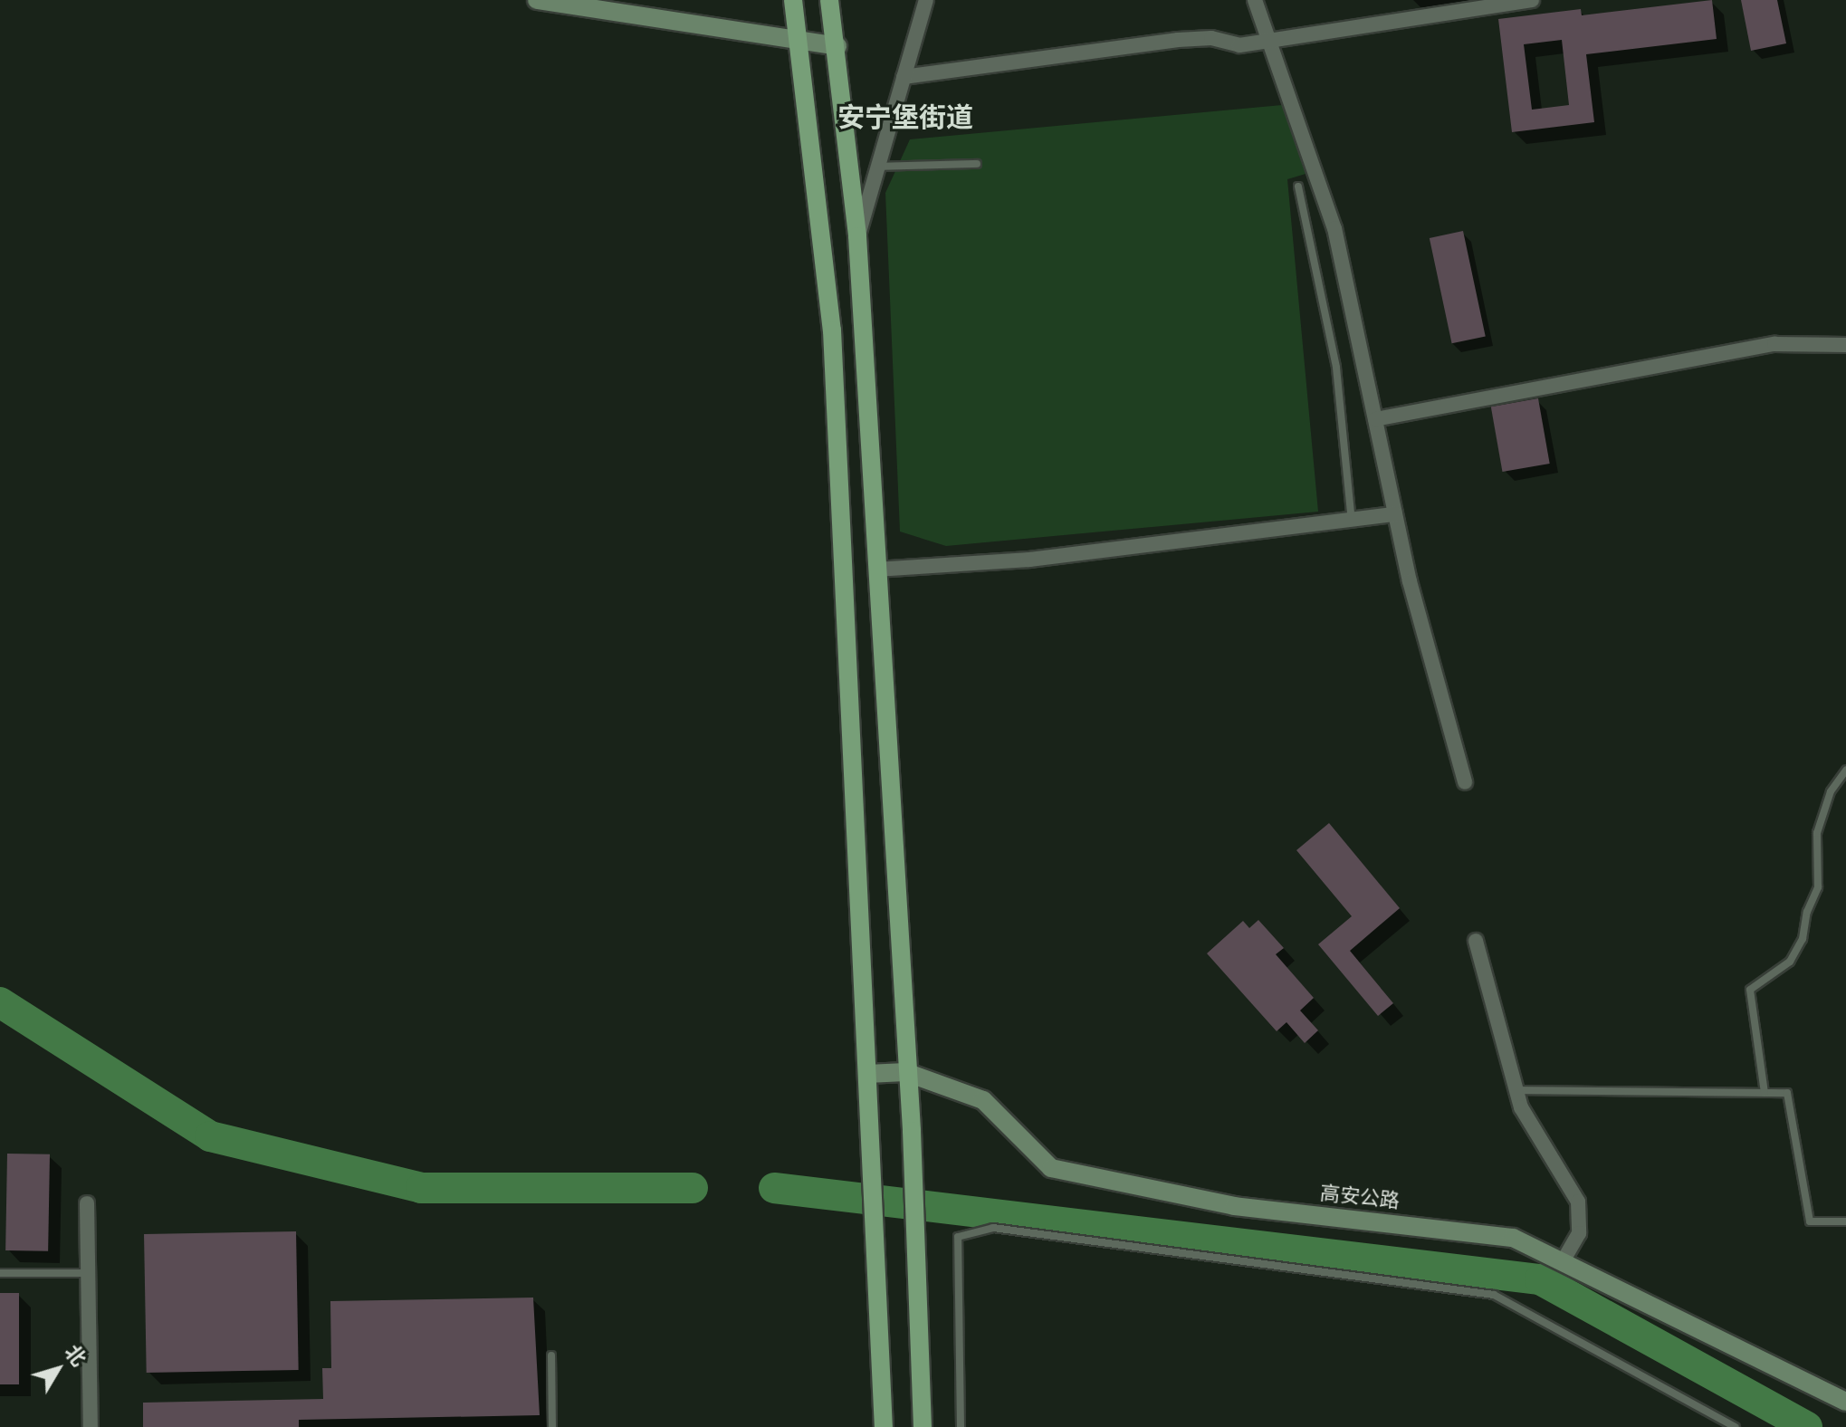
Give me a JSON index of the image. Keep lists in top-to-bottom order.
{
  "streets": {
    "street": ["高安公路"]
  },
  "districts": ["安宁堡街道"],
  "north": "top right"
}
